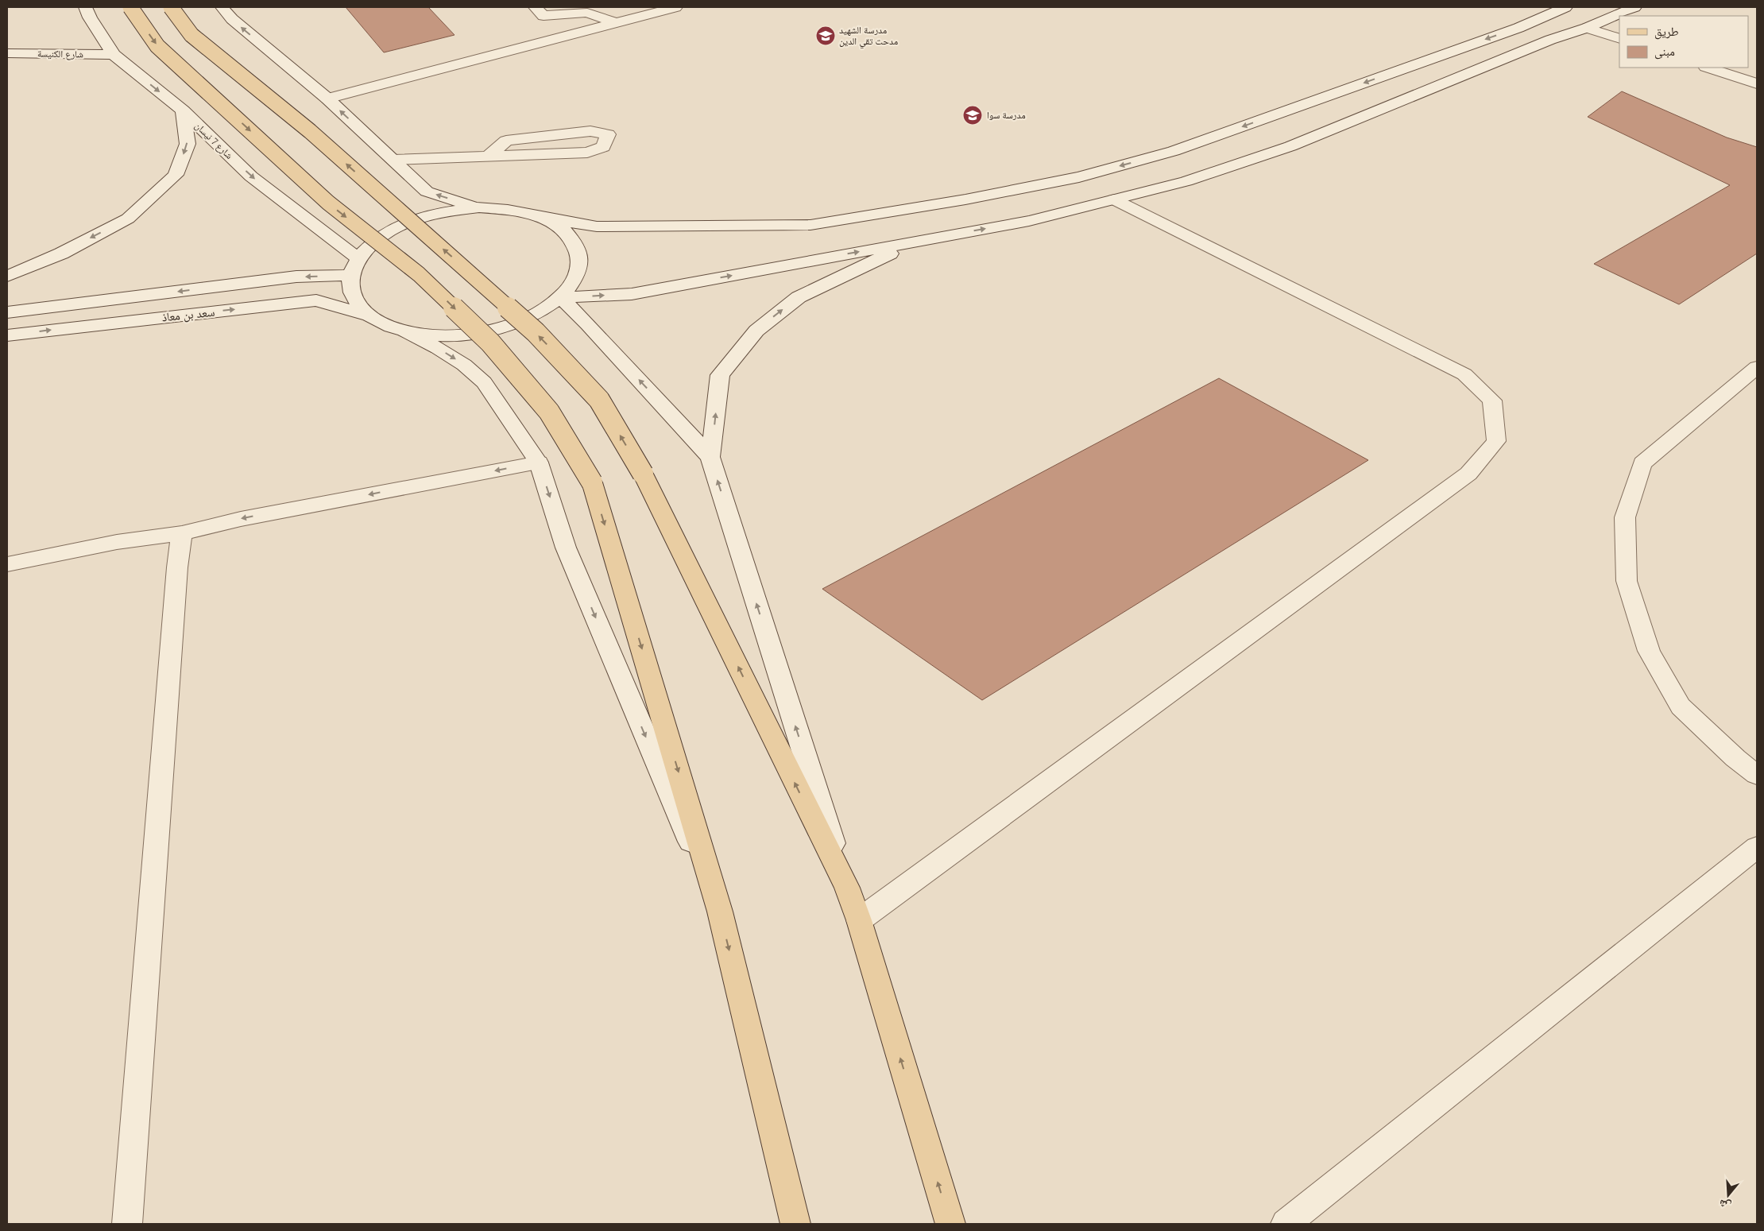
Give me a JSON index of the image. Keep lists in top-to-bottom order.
{
  "streets": {
    "street": ["شارع الكنيسة", "شارع 7 نيسان", "سعد بن معاذ"]
  },
  "crossings": [
    ["شارع الكنيسة", "شارع 7 نيسان"]
  ],
  "places": {
    "school or university": ["مدرسة الشهيد مدحت تقي الدين", "مدرسة سوا"]
  },
  "legend": ["طريق", "مبنى"],
  "north": "bottom"
}
